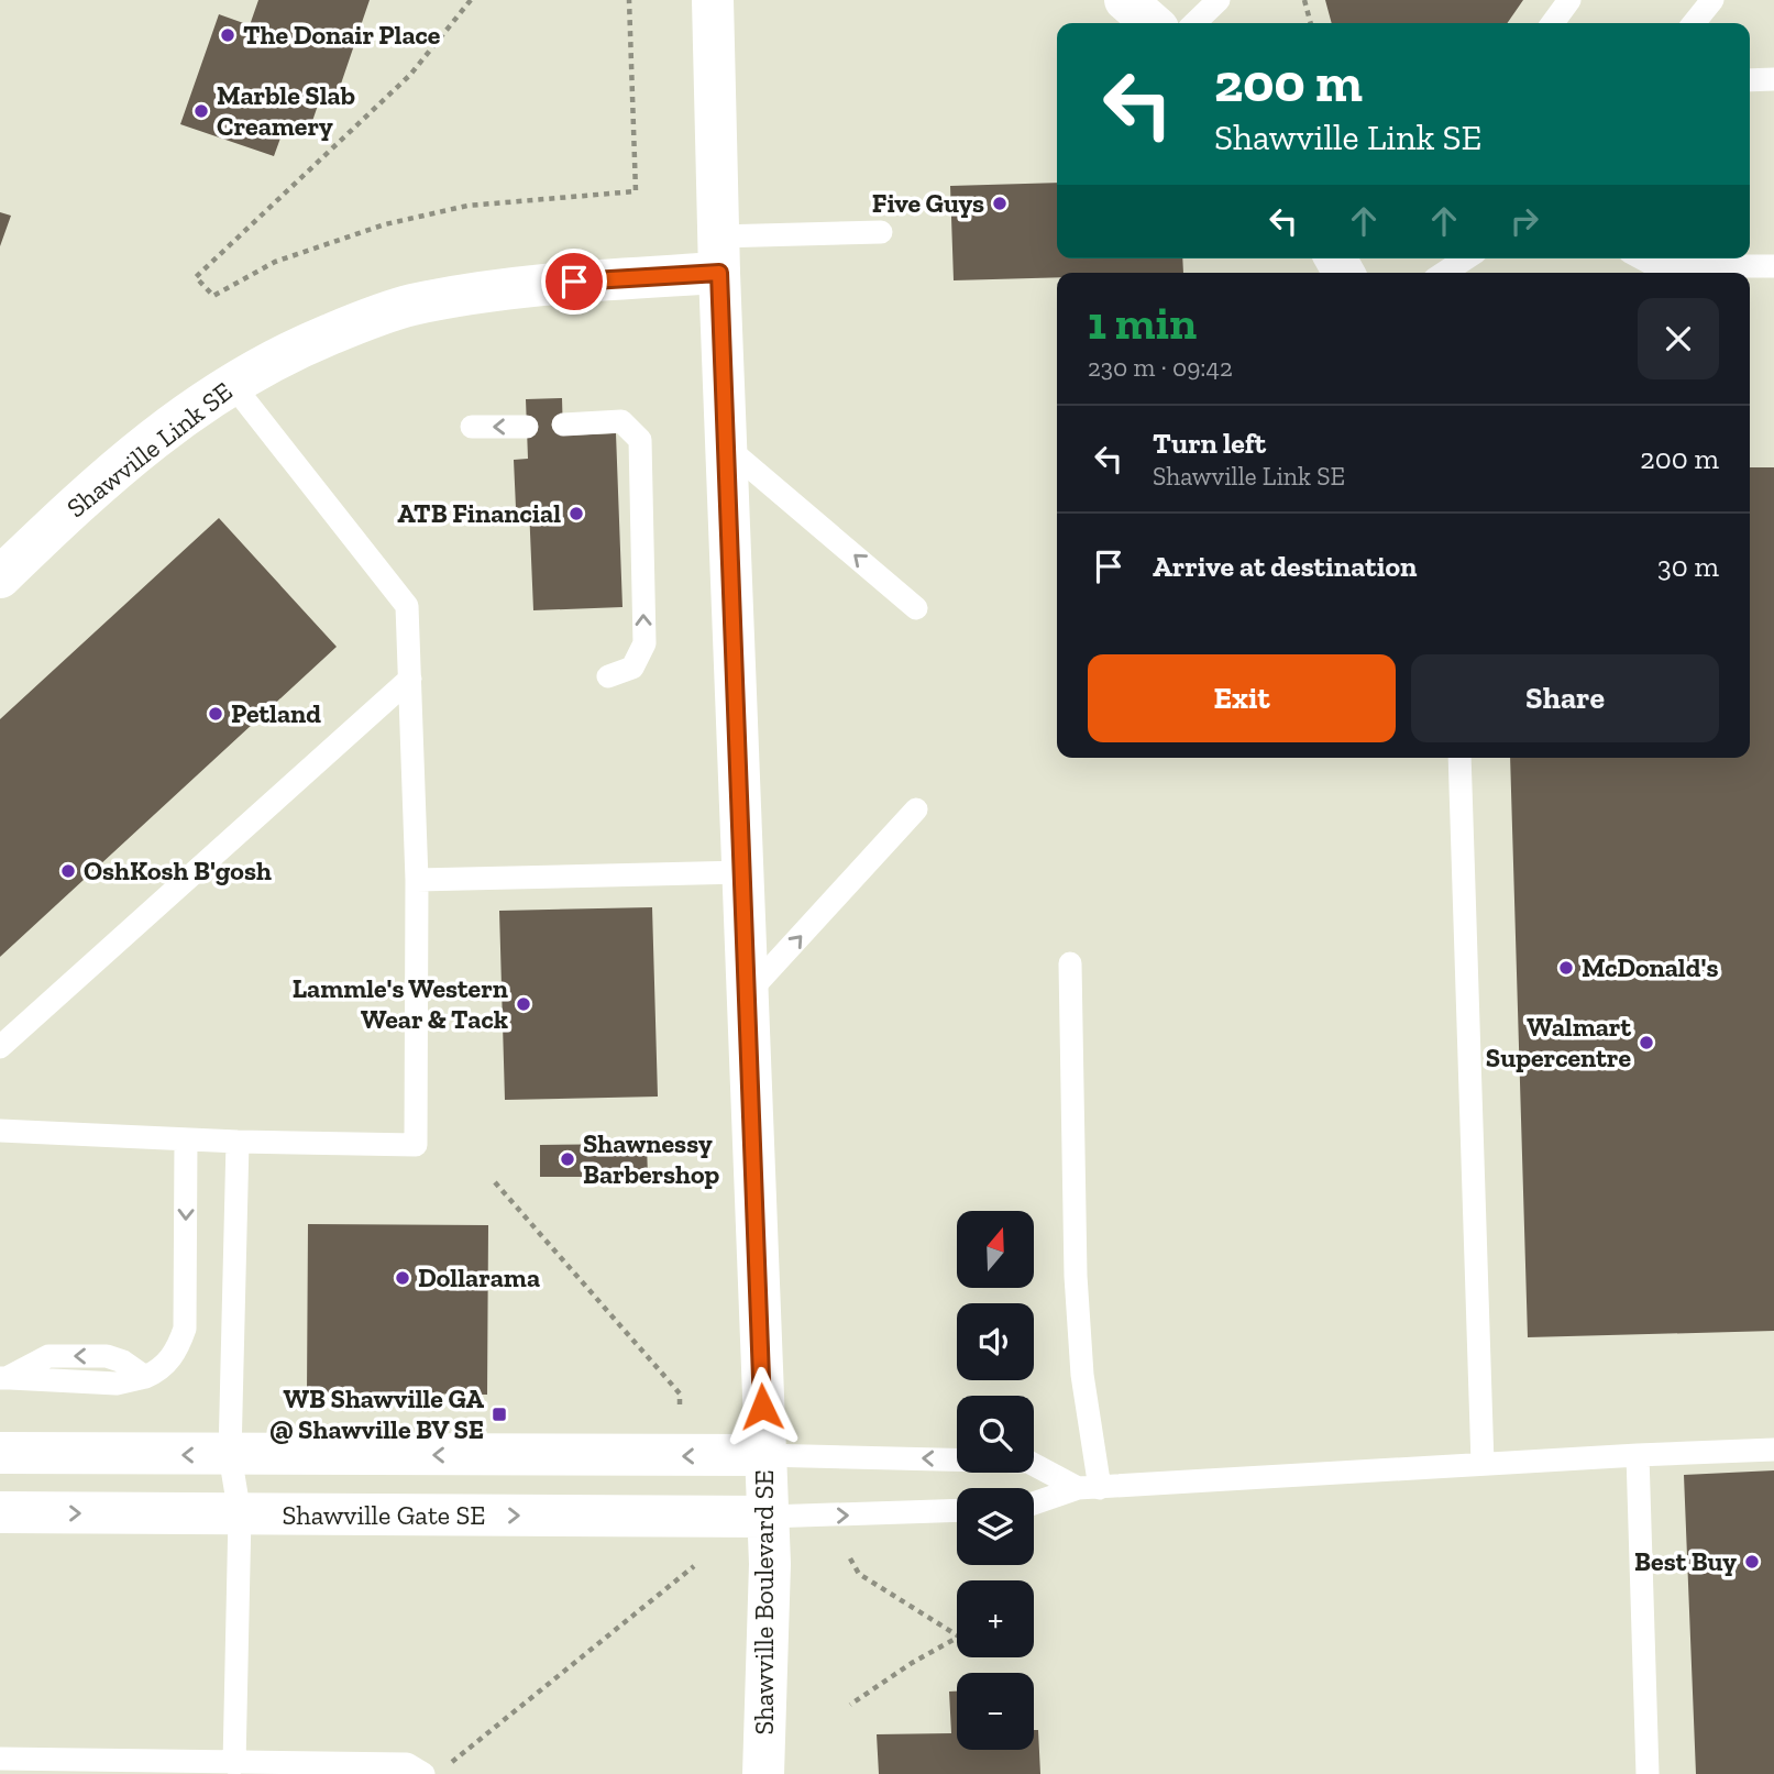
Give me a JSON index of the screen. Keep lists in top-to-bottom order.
{
  "streets": {
    "street": ["Shawville Link SE", "Shawville Gate SE", "Shawville Boulevard SE"]
  },
  "crossings": [
    ["Shawville Link SE", "Shawville Boulevard SE"],
    ["Shawville Gate SE", "Shawville Boulevard SE"]
  ],
  "places": {
    "other": [
      "The Donair Place",
      "Marble Slab Creamery",
      "Five Guys",
      "ATB Financial",
      "Petland",
      "OshKosh B'gosh",
      "McDonald's",
      "Lammle's Western Wear & Tack",
      "Walmart Supercentre",
      "Shawnessy Barbershop",
      "Dollarama",
      "Best Buy"
    ],
    "transit": ["WB Shawville GA @ Shawville BV SE"]
  },
  "north": "top",
  "page": {
    "turn": ["200 m", "Shawville Link SE"],
    "heading": ["1 min", "230 m · 09:42"],
    "list": [
      {
        "name": "Turn left",
        "note": "Shawville Link SE",
        "value": "200 m"
      },
      {
        "name": "Arrive at destination",
        "value": "30 m"
      }
    ],
    "buttons": ["Exit", "Share"],
    "map_buttons": ["+", "−"]
  }
}
